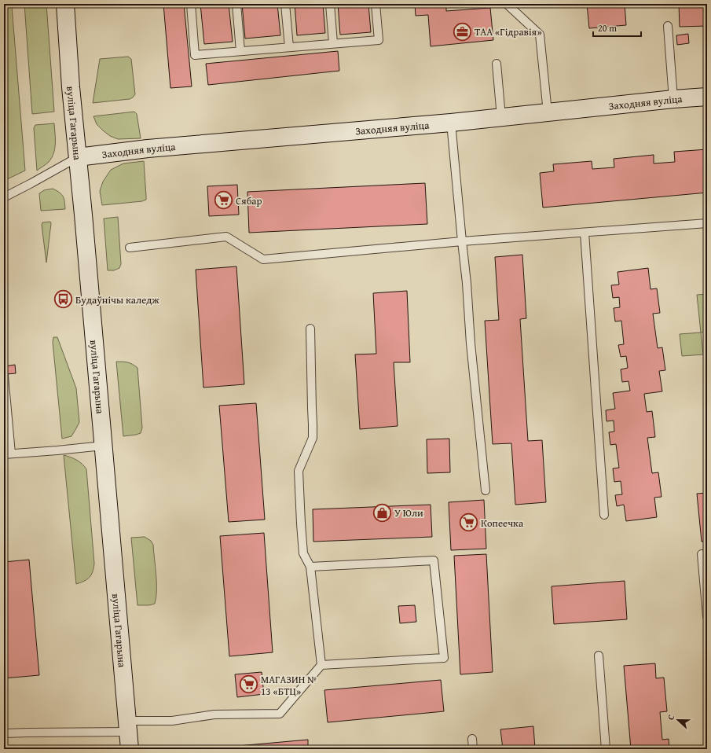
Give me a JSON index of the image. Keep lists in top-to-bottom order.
{
  "streets": {
    "main road": ["Заходняя вуліца", "вуліца Гагарына"]
  },
  "crossings": [
    ["Заходняя вуліца", "вуліца Гагарына"]
  ],
  "places": {
    "office": ["ТАА «Гідравія»"],
    "supermarket": ["Сябар", "Копеечка", "МАГАЗИН № 13 «БТЦ»"],
    "bus stop": ["Будаўнічы каледж"],
    "shop": ["У Юли"]
  },
  "scale_bar": "20 m",
  "north": "left"
}
